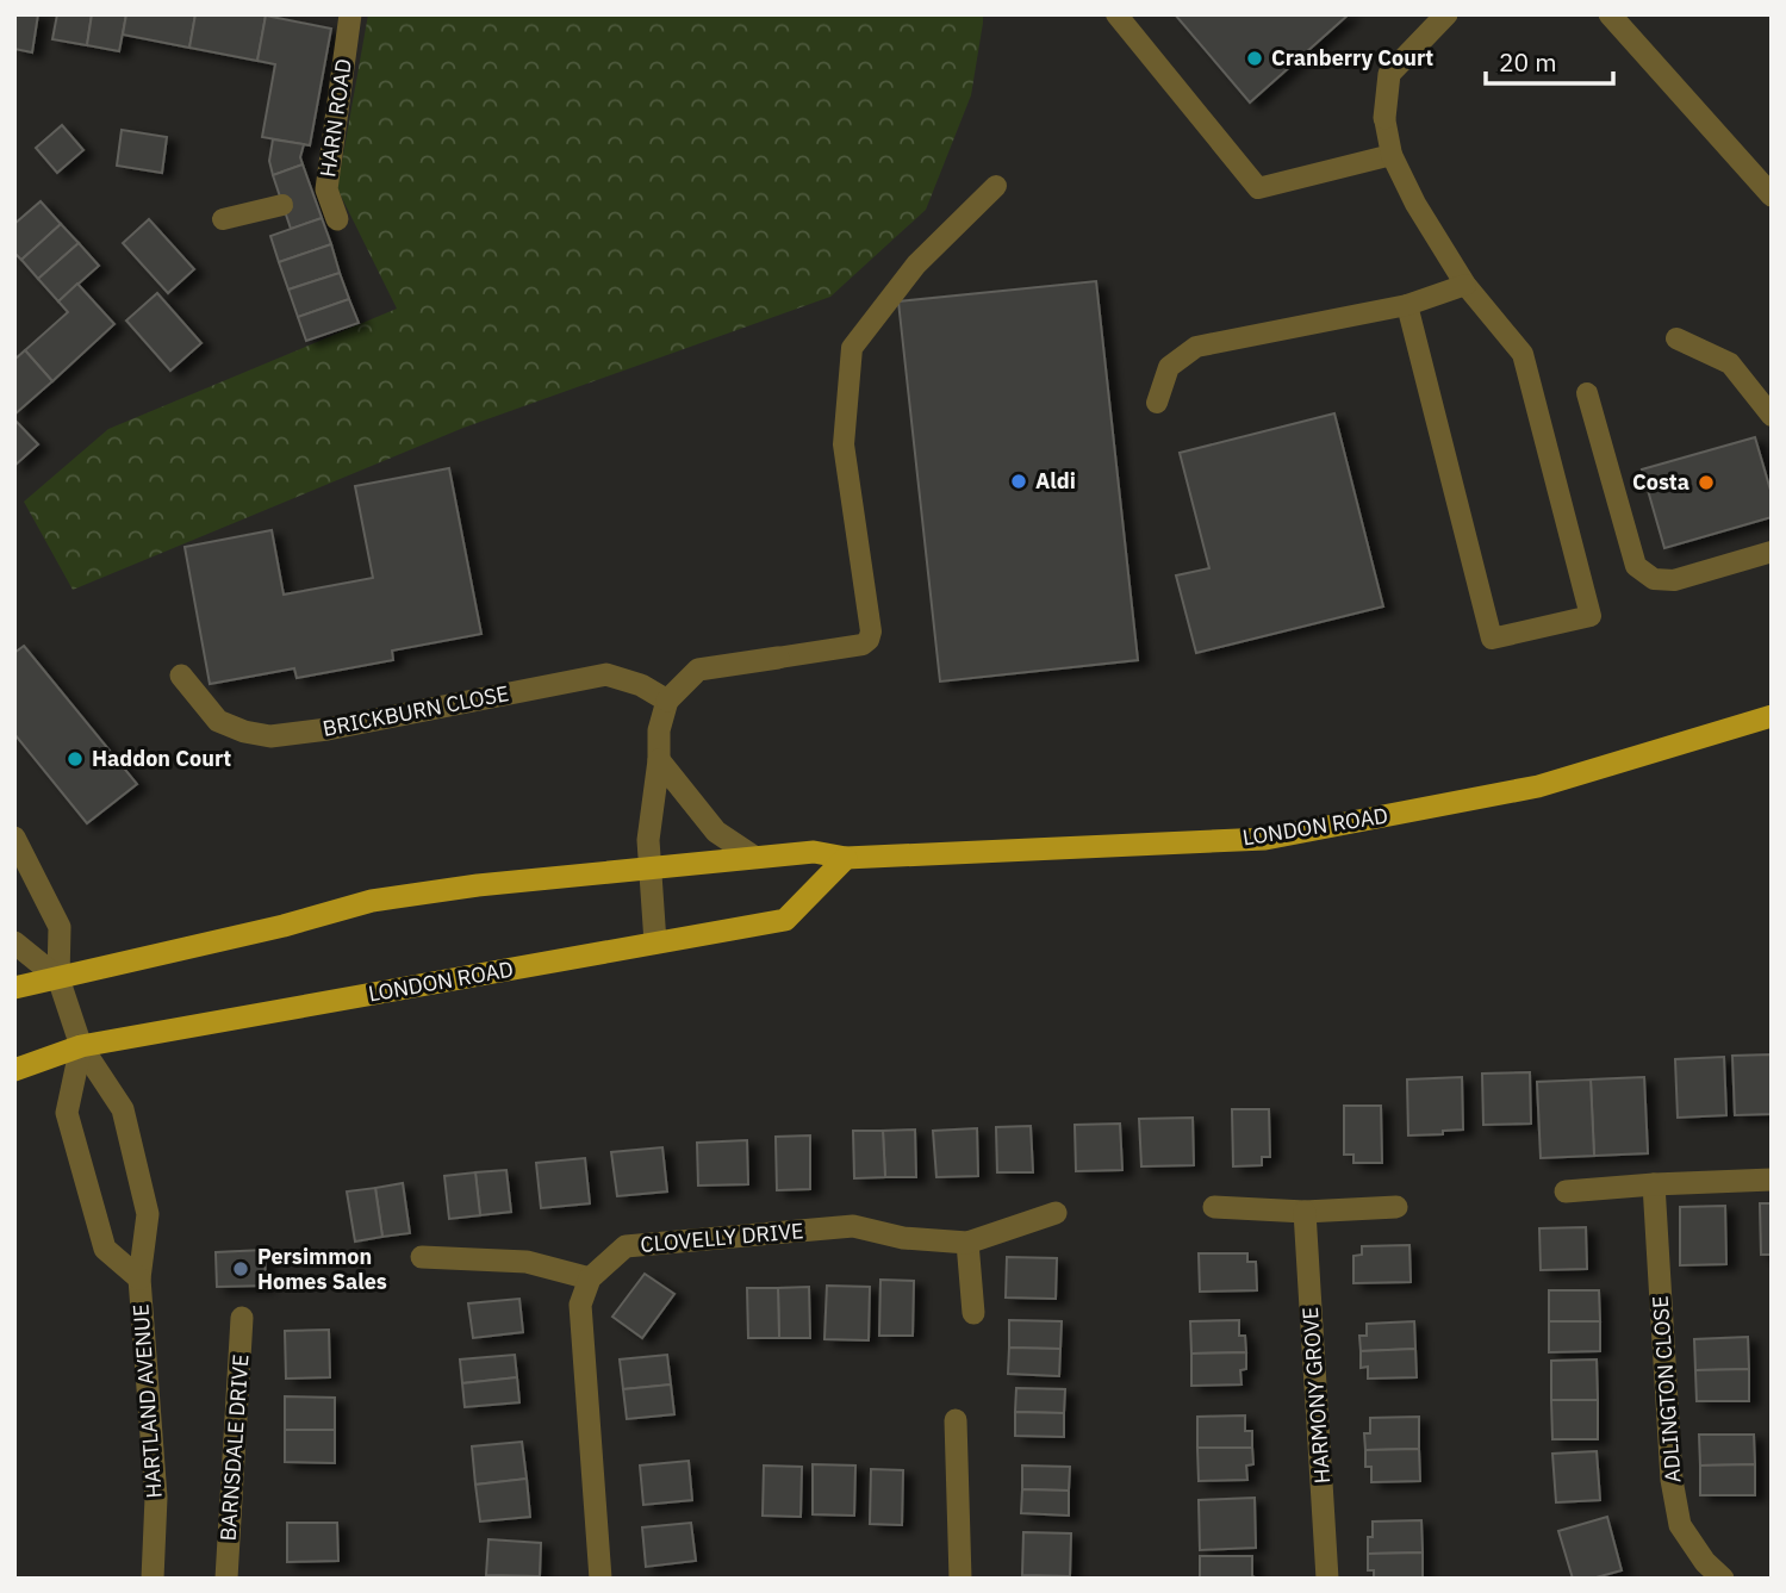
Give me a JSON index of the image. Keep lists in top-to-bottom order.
{
  "streets": {
    "main road": ["LONDON ROAD"],
    "street": [
      "HARN ROAD",
      "BRICKBURN CLOSE",
      "CLOVELLY DRIVE",
      "ADLINGTON CLOSE",
      "HARMONY GROVE",
      "HARTLAND AVENUE",
      "BARNSDALE DRIVE"
    ]
  },
  "crossings": [
    ["LONDON ROAD", "HARTLAND AVENUE"]
  ],
  "places": [
    "Cranberry Court",
    "Aldi",
    "Costa",
    "Haddon Court",
    "Persimmon Homes Sales"
  ],
  "scale_bar": "20 m"
}
